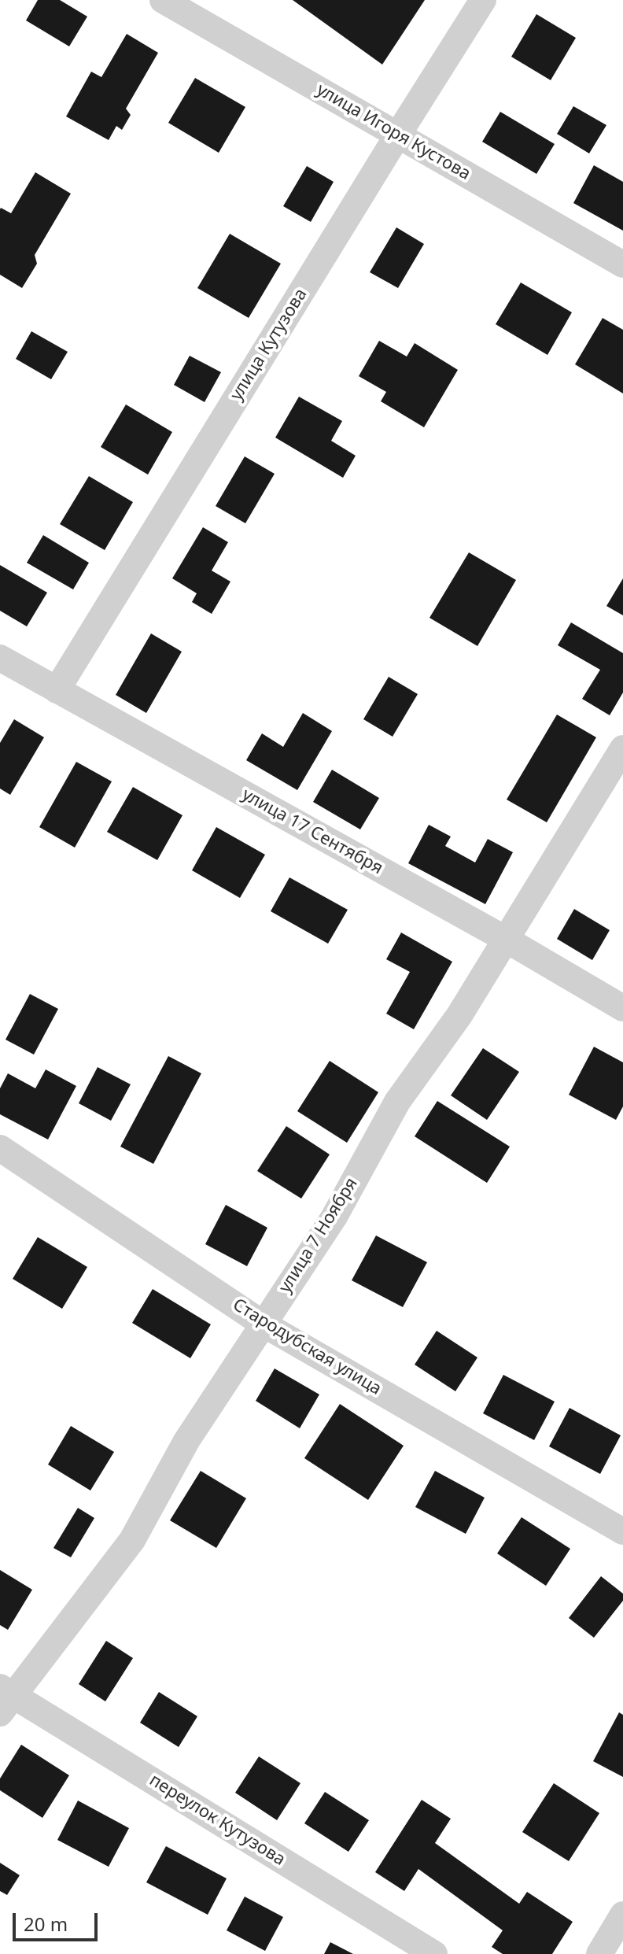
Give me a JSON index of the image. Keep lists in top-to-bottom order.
{
  "streets": {
    "street": [
      "улица Игоря Кустова",
      "улица Кутузова",
      "улица 17 Сентября",
      "улица 7 Ноября",
      "Стародубская улица",
      "переулок Кутузова"
    ]
  },
  "crossings": [
    ["улица Игоря Кустова", "улица Кутузова"],
    ["улица Кутузова", "улица 17 Сентября"],
    ["улица 17 Сентября", "улица 7 Ноября"],
    ["улица 7 Ноября", "Стародубская улица"],
    ["улица 7 Ноября", "переулок Кутузова"]
  ],
  "scale_bar": "20 m"
}
